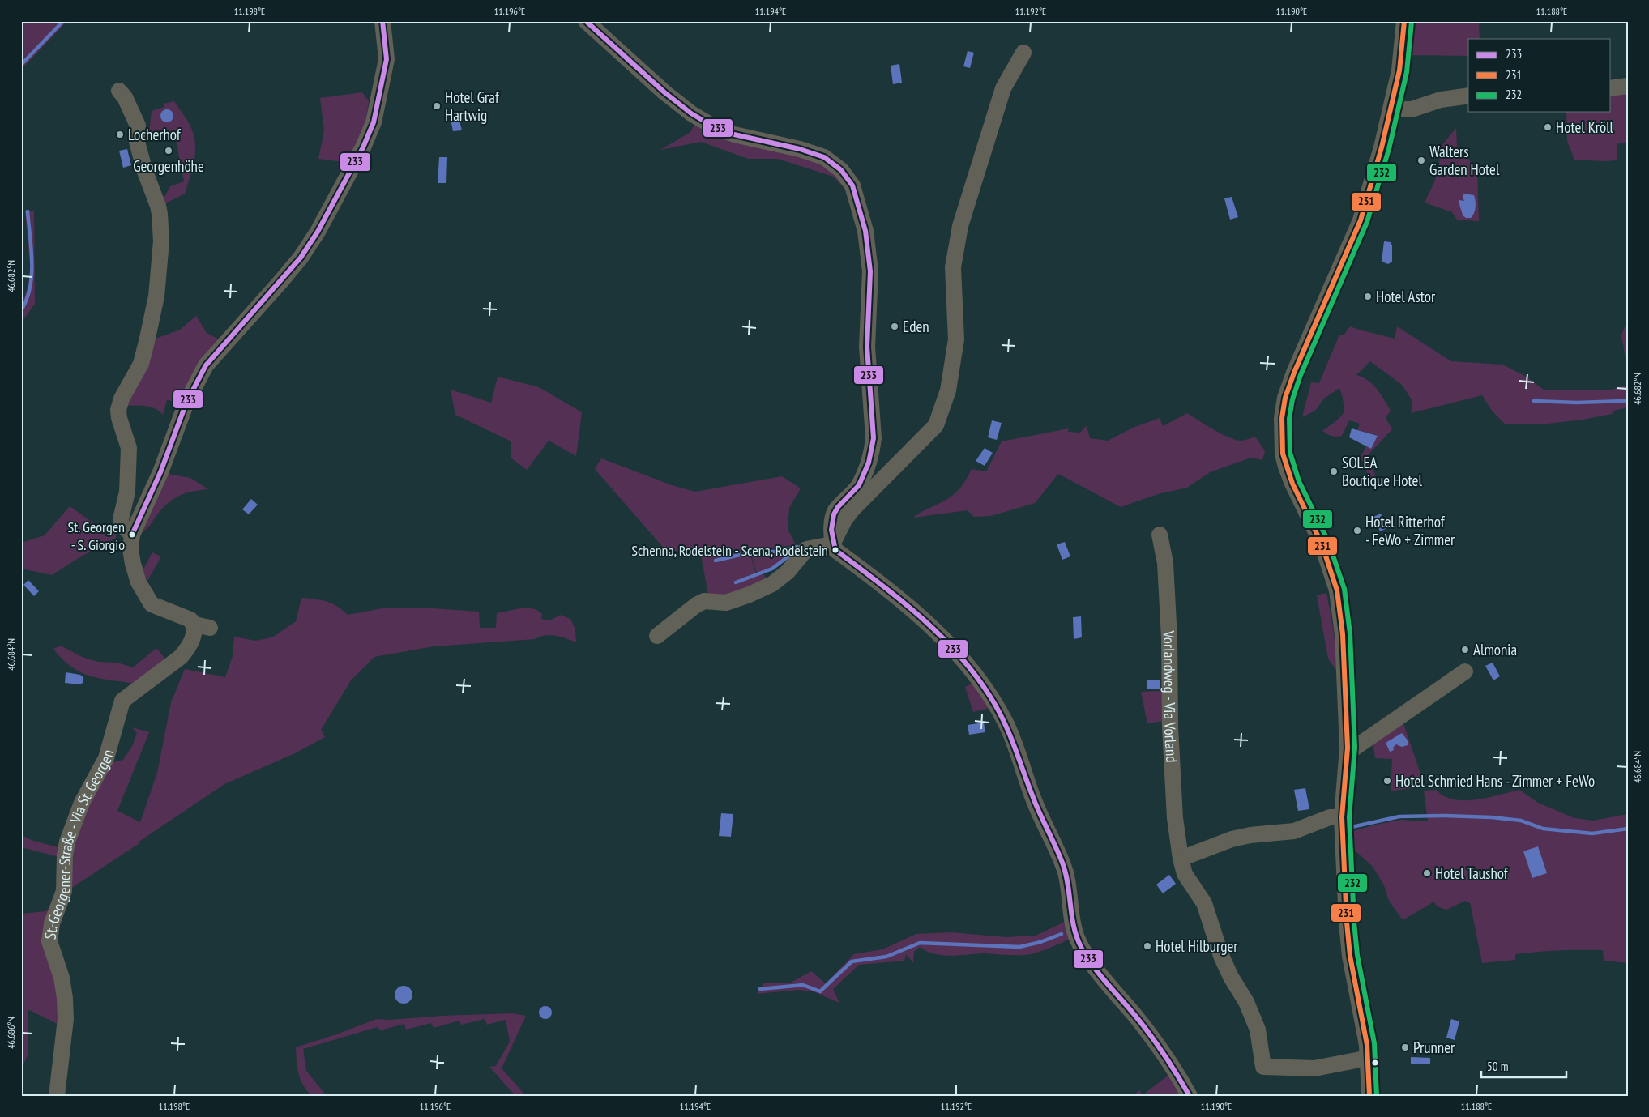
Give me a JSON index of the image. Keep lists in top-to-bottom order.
{
  "streets": {
    "street": ["Vorlandweg - Via Vorland", "St.-Georgener-Straße - Via St. Georgen"]
  },
  "places": [
    "Hotel Graf Hartwig",
    "Hotel Kröll",
    "Locherhof",
    "Georgenhöhe",
    "Walters Garden Hotel",
    "Hotel Astor",
    "Eden",
    "SOLEA Boutique Hotel",
    "Hotel Ritterhof - FeWo + Zimmer",
    "St. Georgen - S. Giorgio",
    "Schenna, Rodelstein - Scena, Rodelstein",
    "Almonia",
    "Hotel Schmied Hans - Zimmer + FeWo",
    "Hotel Taushof",
    "Hotel Hilburger",
    "Prunner"
  ],
  "lines": ["transit line 233", "transit line 231", "transit line 232"],
  "legend": ["233", "231", "232"],
  "scale_bar": "50 m",
  "coordinates": [
    "11.198°E",
    "11.196°E",
    "11.194°E",
    "11.192°E",
    "11.190°E",
    "11.188°E",
    "46.682°N",
    "46.684°N",
    "46.686°N"
  ]
}
